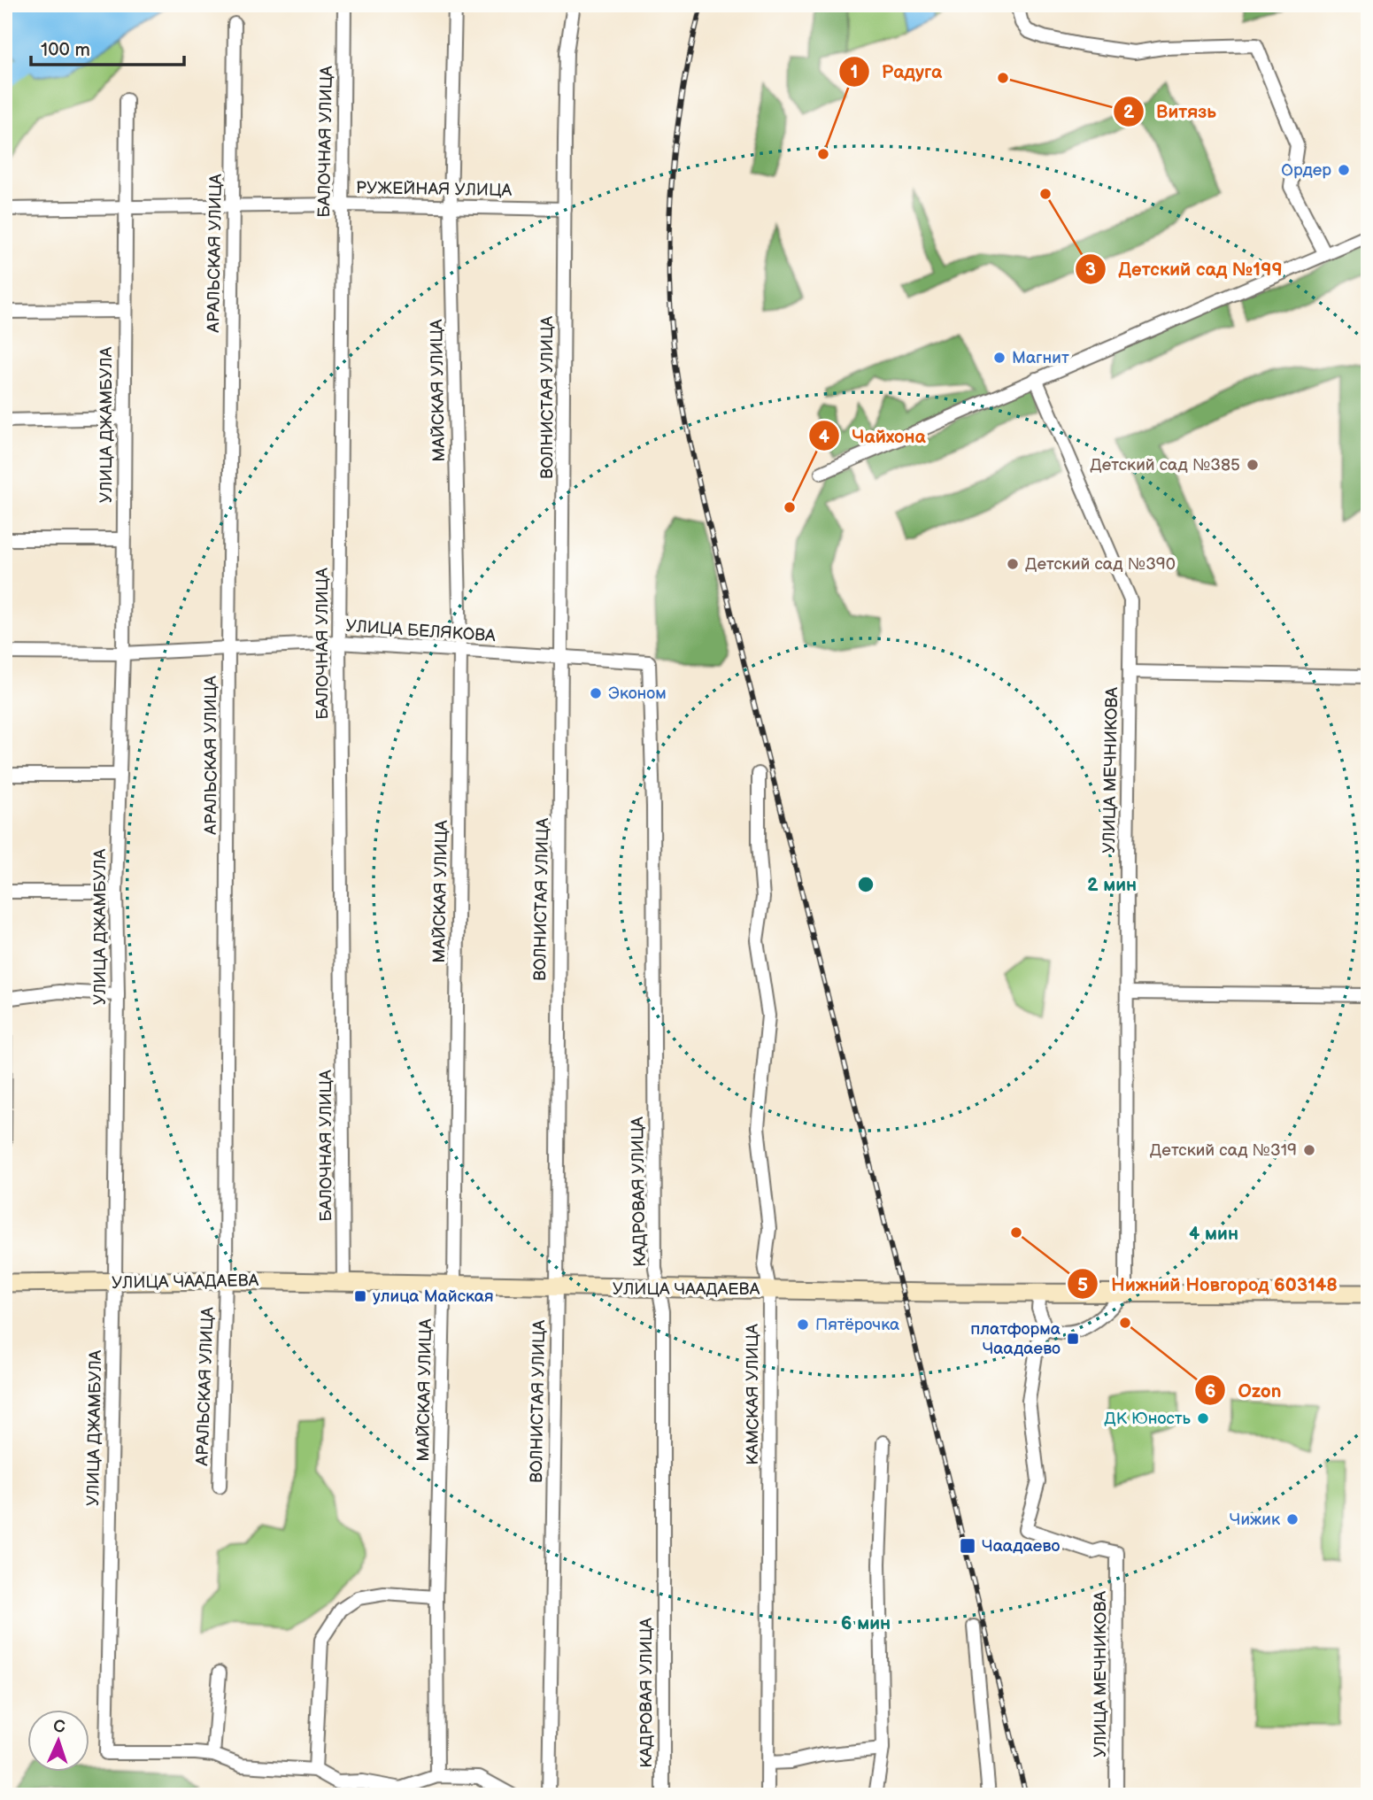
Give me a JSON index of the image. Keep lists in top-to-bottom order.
{
  "streets": {
    "street": [
      "БАЛОЧНАЯ УЛИЦА",
      "РУЖЕЙНАЯ УЛИЦА",
      "АРАЛЬСКАЯ УЛИЦА",
      "МАЙСКАЯ УЛИЦА",
      "ВОЛНИСТАЯ УЛИЦА",
      "УЛИЦА ДЖАМБУЛА",
      "УЛИЦА БЕЛЯКОВА",
      "УЛИЦА МЕЧНИКОВА",
      "КАДРОВАЯ УЛИЦА",
      "УЛИЦА ЧААДАЕВА",
      "КАМСКАЯ УЛИЦА"
    ]
  },
  "crossings": [
    ["БАЛОЧНАЯ УЛИЦА", "РУЖЕЙНАЯ УЛИЦА"],
    ["БАЛОЧНАЯ УЛИЦА", "УЛИЦА БЕЛЯКОВА"],
    ["БАЛОЧНАЯ УЛИЦА", "УЛИЦА ЧААДАЕВА"],
    ["РУЖЕЙНАЯ УЛИЦА", "АРАЛЬСКАЯ УЛИЦА"],
    ["РУЖЕЙНАЯ УЛИЦА", "МАЙСКАЯ УЛИЦА"],
    ["РУЖЕЙНАЯ УЛИЦА", "ВОЛНИСТАЯ УЛИЦА"],
    ["РУЖЕЙНАЯ УЛИЦА", "УЛИЦА ДЖАМБУЛА"],
    ["АРАЛЬСКАЯ УЛИЦА", "УЛИЦА БЕЛЯКОВА"],
    ["АРАЛЬСКАЯ УЛИЦА", "УЛИЦА ЧААДАЕВА"],
    ["МАЙСКАЯ УЛИЦА", "УЛИЦА БЕЛЯКОВА"],
    ["МАЙСКАЯ УЛИЦА", "УЛИЦА ЧААДАЕВА"],
    ["ВОЛНИСТАЯ УЛИЦА", "УЛИЦА БЕЛЯКОВА"],
    ["ВОЛНИСТАЯ УЛИЦА", "УЛИЦА ЧААДАЕВА"],
    ["УЛИЦА ДЖАМБУЛА", "УЛИЦА БЕЛЯКОВА"],
    ["УЛИЦА ДЖАМБУЛА", "УЛИЦА ЧААДАЕВА"],
    ["УЛИЦА БЕЛЯКОВА", "КАДРОВАЯ УЛИЦА"],
    ["УЛИЦА МЕЧНИКОВА", "УЛИЦА ЧААДАЕВА"],
    ["КАДРОВАЯ УЛИЦА", "УЛИЦА ЧААДАЕВА"],
    ["УЛИЦА ЧААДАЕВА", "КАМСКАЯ УЛИЦА"]
  ],
  "places": {
    "other": [
      "Витязь",
      "Радуга",
      "Ордер",
      "Детский сад №199",
      "Магнит",
      "Детский сад №385",
      "Чайхона",
      "Детский сад №390",
      "Эконом",
      "Детский сад №319",
      "Нижний Новгород 603148",
      "Ozon",
      "Пятёрочка",
      "ДК Юность",
      "Чижик"
    ],
    "transit": ["улица Майская", "платформа Чаадаево", "Чаадаево"]
  },
  "scale_bar": "100 m",
  "north": "top",
  "rings": ["2 мин", "4 мин", "6 мин"]
}
